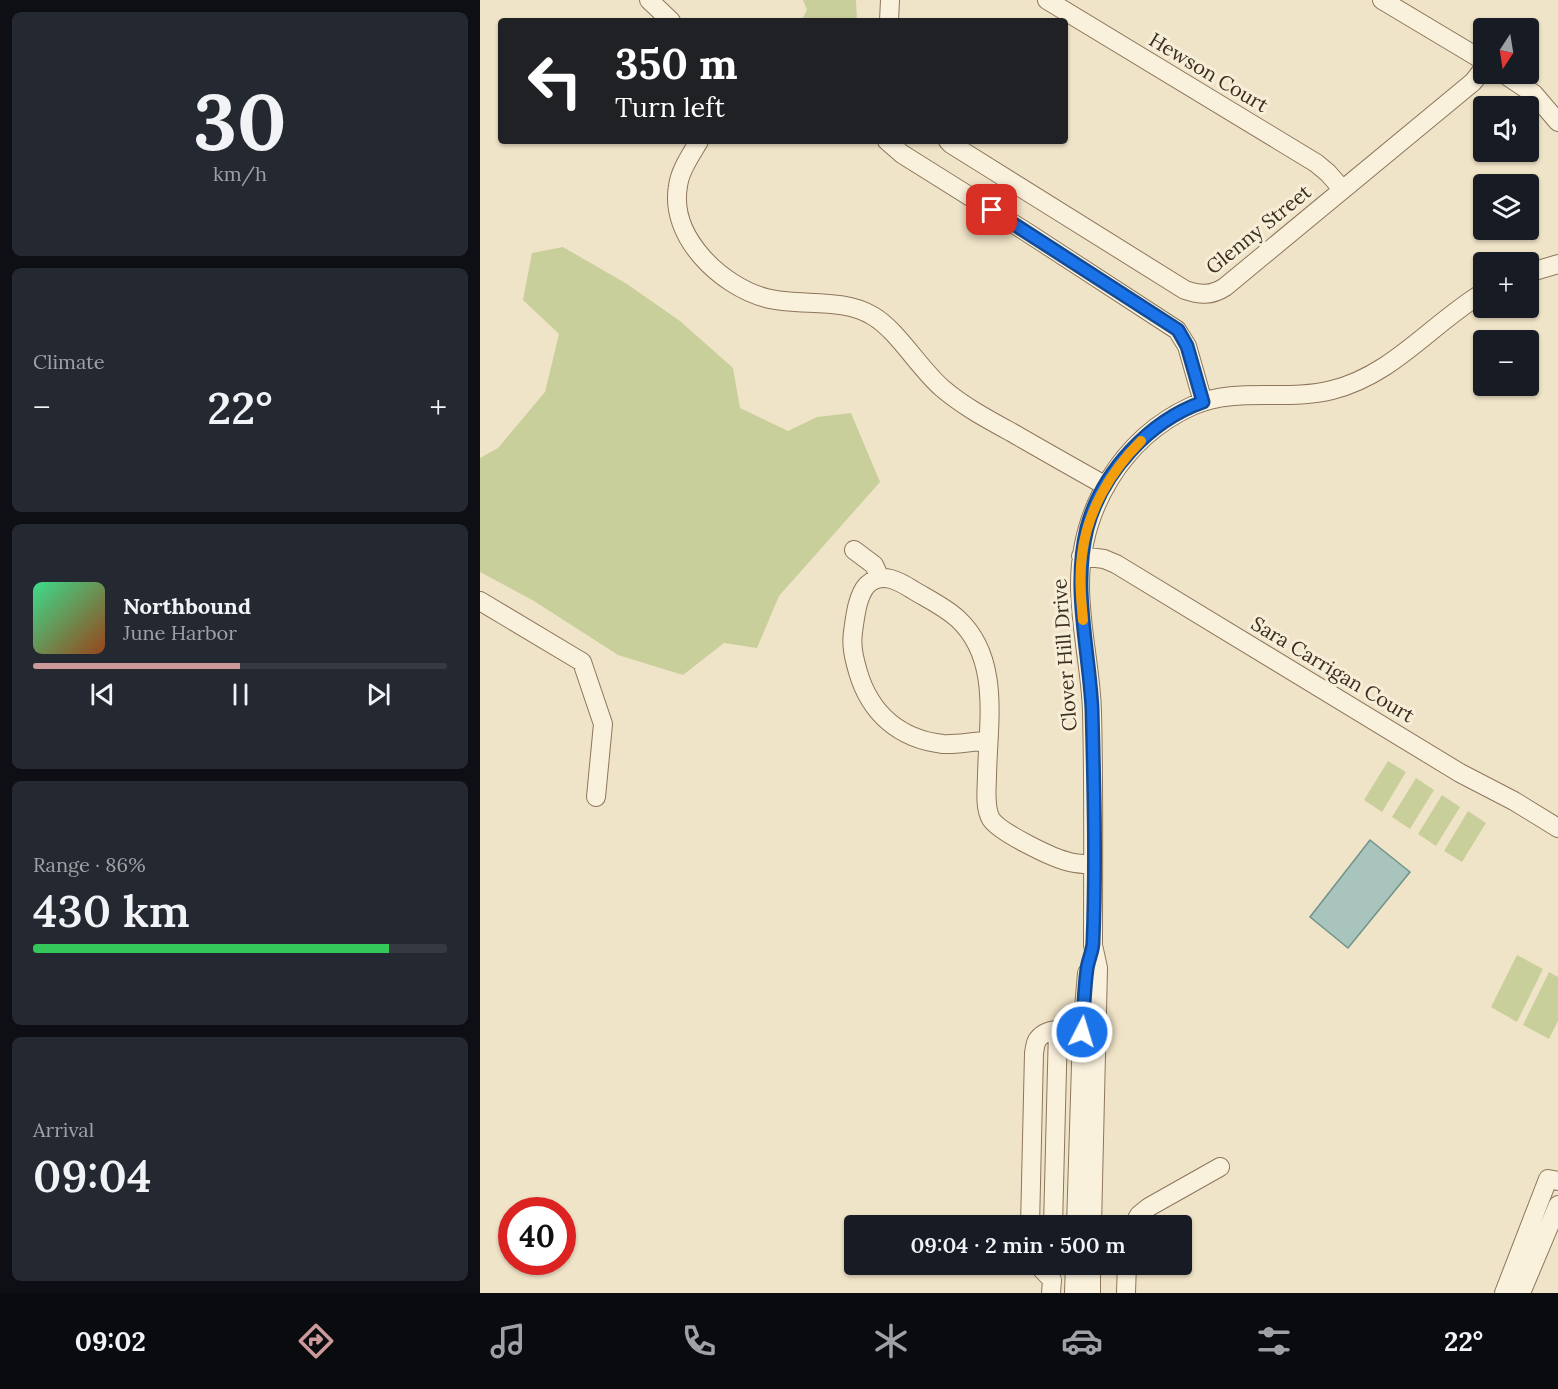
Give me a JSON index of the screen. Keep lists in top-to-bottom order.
{
  "streets": {
    "street": [
      "Hewson Court",
      "Glenny Street",
      "Clover Hill Drive",
      "Sara Carrigan Court"
    ]
  },
  "crossings": [
    ["Hewson Court", "Glenny Street"],
    ["Clover Hill Drive", "Sara Carrigan Court"]
  ],
  "north": "bottom",
  "page": {
    "tile": [
      ["30", "km/h"],
      "Climate",
      ["Range · 86%", "430 km"],
      ["Arrival", "09:04"]
    ],
    "map_buttons": ["+", "−"],
    "turn": ["350 m", "Turn left"],
    "heat": ["−", "22°", "+"],
    "song": ["Northbound", "June Harbor"],
    "limit": "40",
    "trip": "09:04 · 2 min · 500 m",
    "tabs": ["09:02", "22°"]
  }
}
